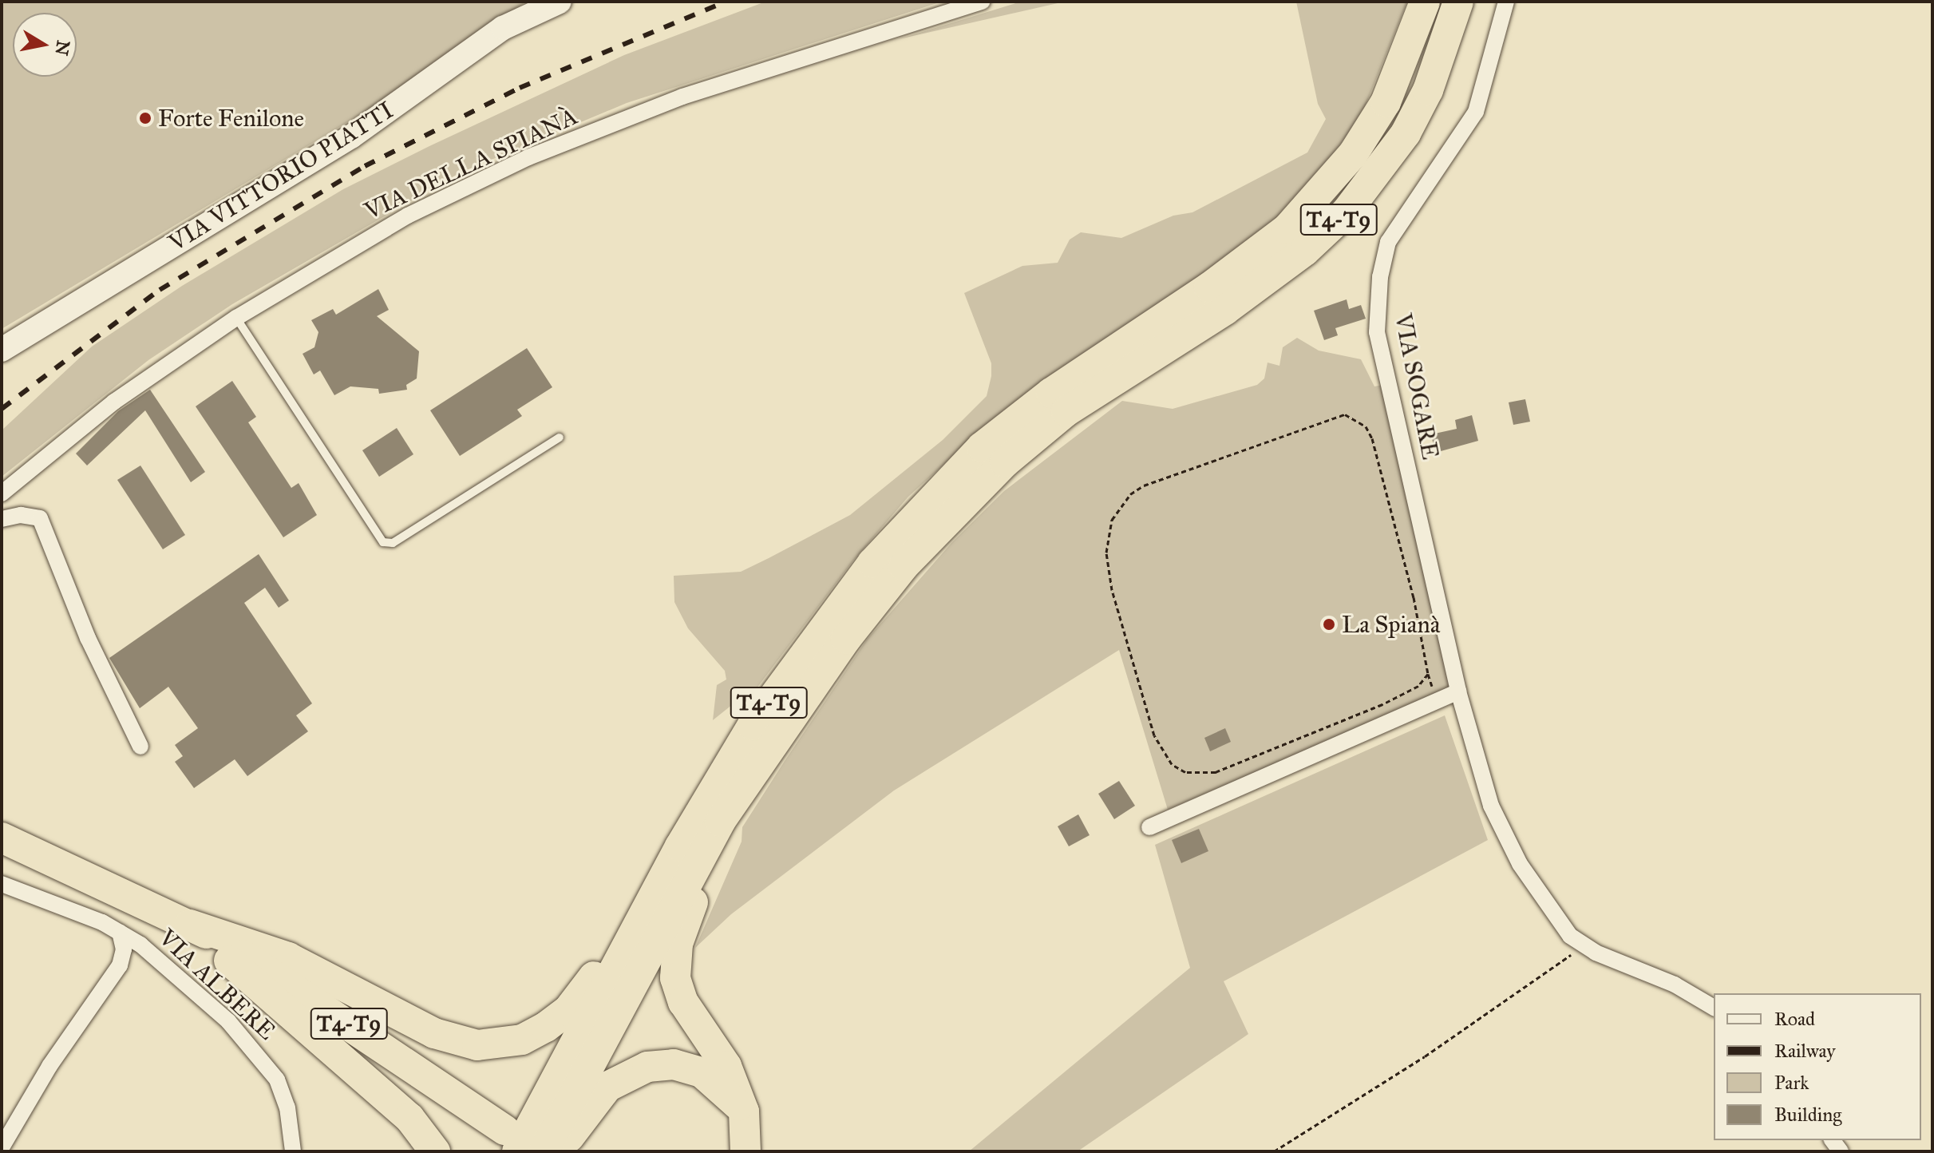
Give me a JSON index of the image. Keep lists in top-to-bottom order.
{
  "streets": {
    "highway": ["T4-T9"],
    "street": [
      "VIA DELLA SPIANÀ",
      "VIA VITTORIO PIATTI",
      "VIA SOGARE",
      "VIA ALBERE"
    ]
  },
  "places": ["Forte Fenilone", "La Spianà"],
  "legend": [
    "Road",
    "Railway",
    "Park",
    "Building"
  ],
  "north": "right"
}
